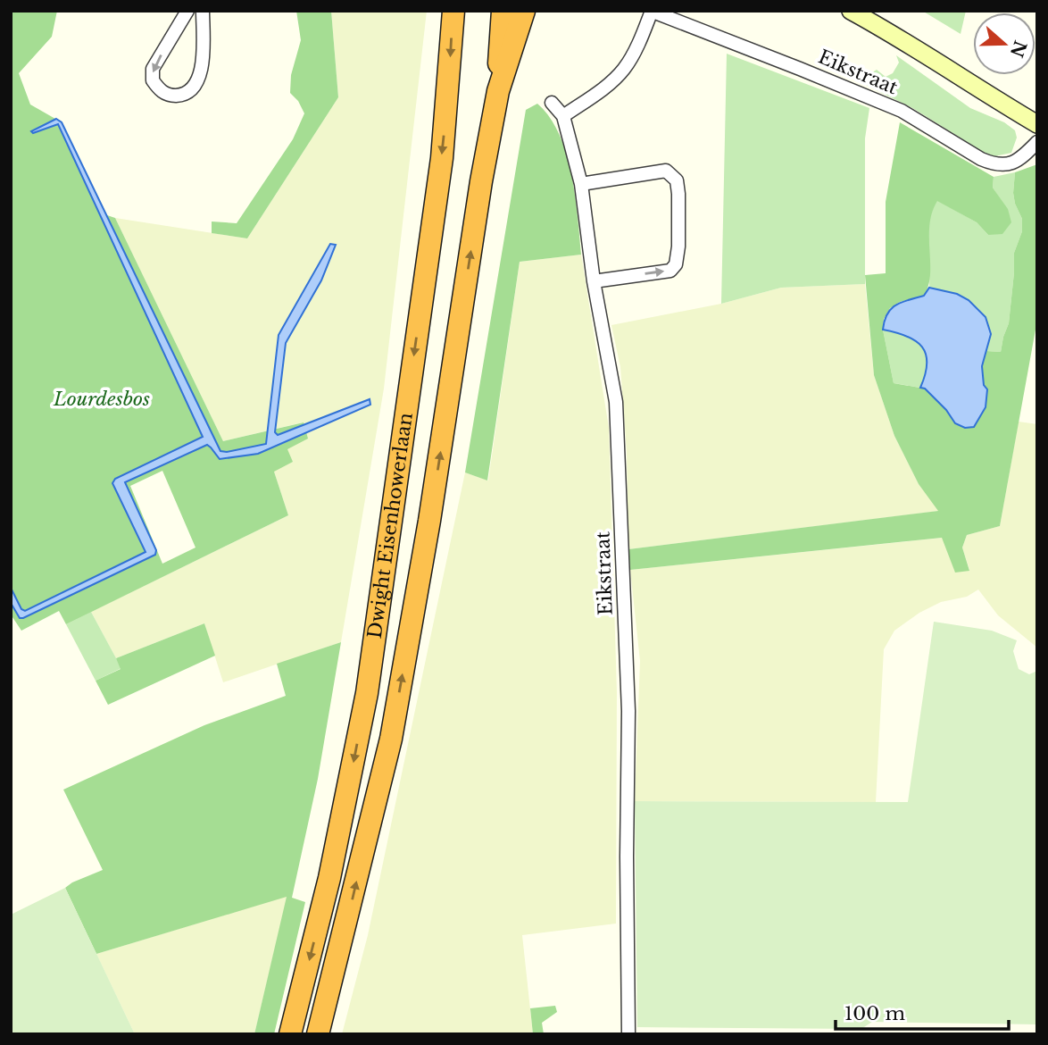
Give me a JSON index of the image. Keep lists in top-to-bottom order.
{
  "streets": {
    "highway": ["Dwight Eisenhowerlaan"],
    "street": ["Eikstraat"]
  },
  "parks": ["Lourdesbos"],
  "scale_bar": "100 m",
  "north": "right"
}
